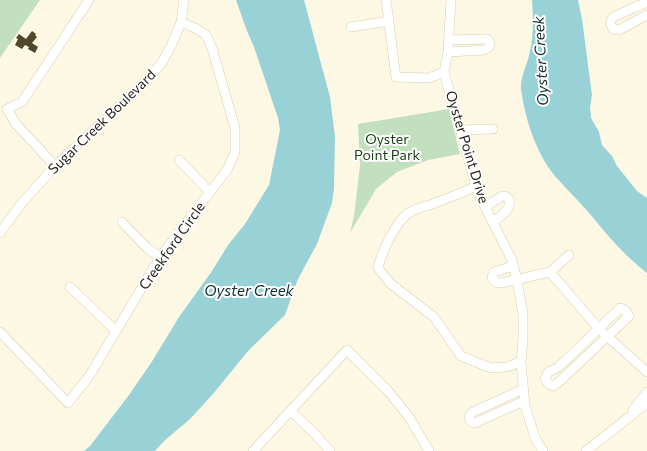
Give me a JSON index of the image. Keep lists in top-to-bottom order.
{
  "streets": {
    "street": ["Sugar Creek Boulevard", "Oyster Point Drive", "Creekford Circle"]
  },
  "crossings": [
    ["Sugar Creek Boulevard", "Creekford Circle"]
  ],
  "water": ["Oyster Creek"],
  "parks": ["Oyster Point Park"]
}
